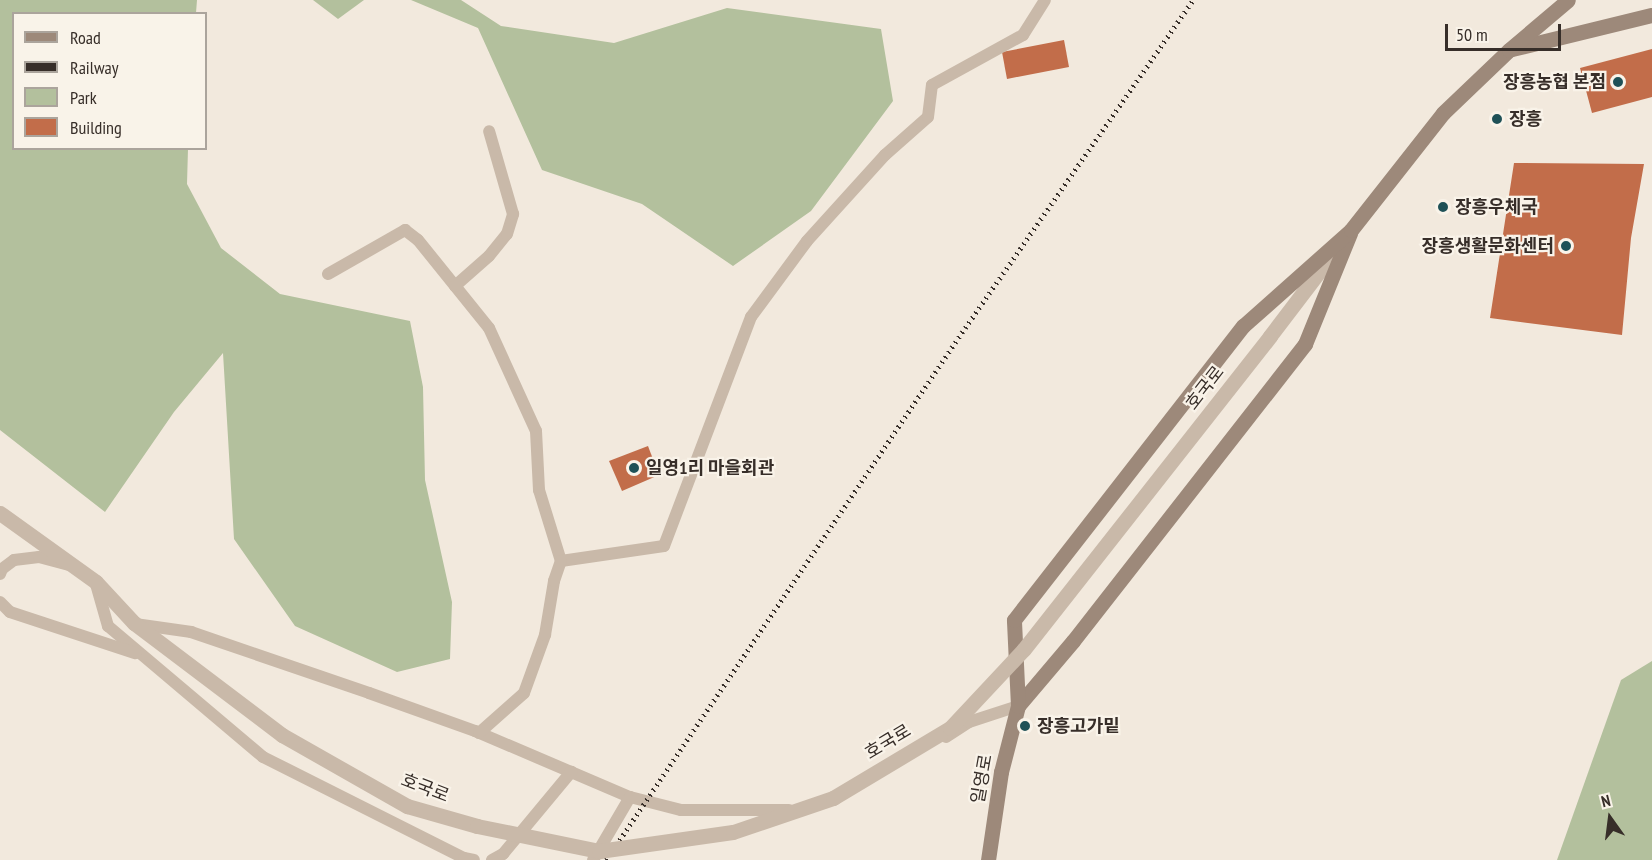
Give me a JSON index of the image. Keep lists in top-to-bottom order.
{
  "streets": {
    "main road": ["호국로", "일영로"]
  },
  "places": [
    "장흥농협 본점",
    "장흥",
    "장흥우체국",
    "장흥생활문화센터",
    "일영1리 마을회관",
    "장흥고가밑"
  ],
  "legend": [
    "Road",
    "Railway",
    "Park",
    "Building"
  ],
  "scale_bar": "50 m",
  "north": "top"
}
